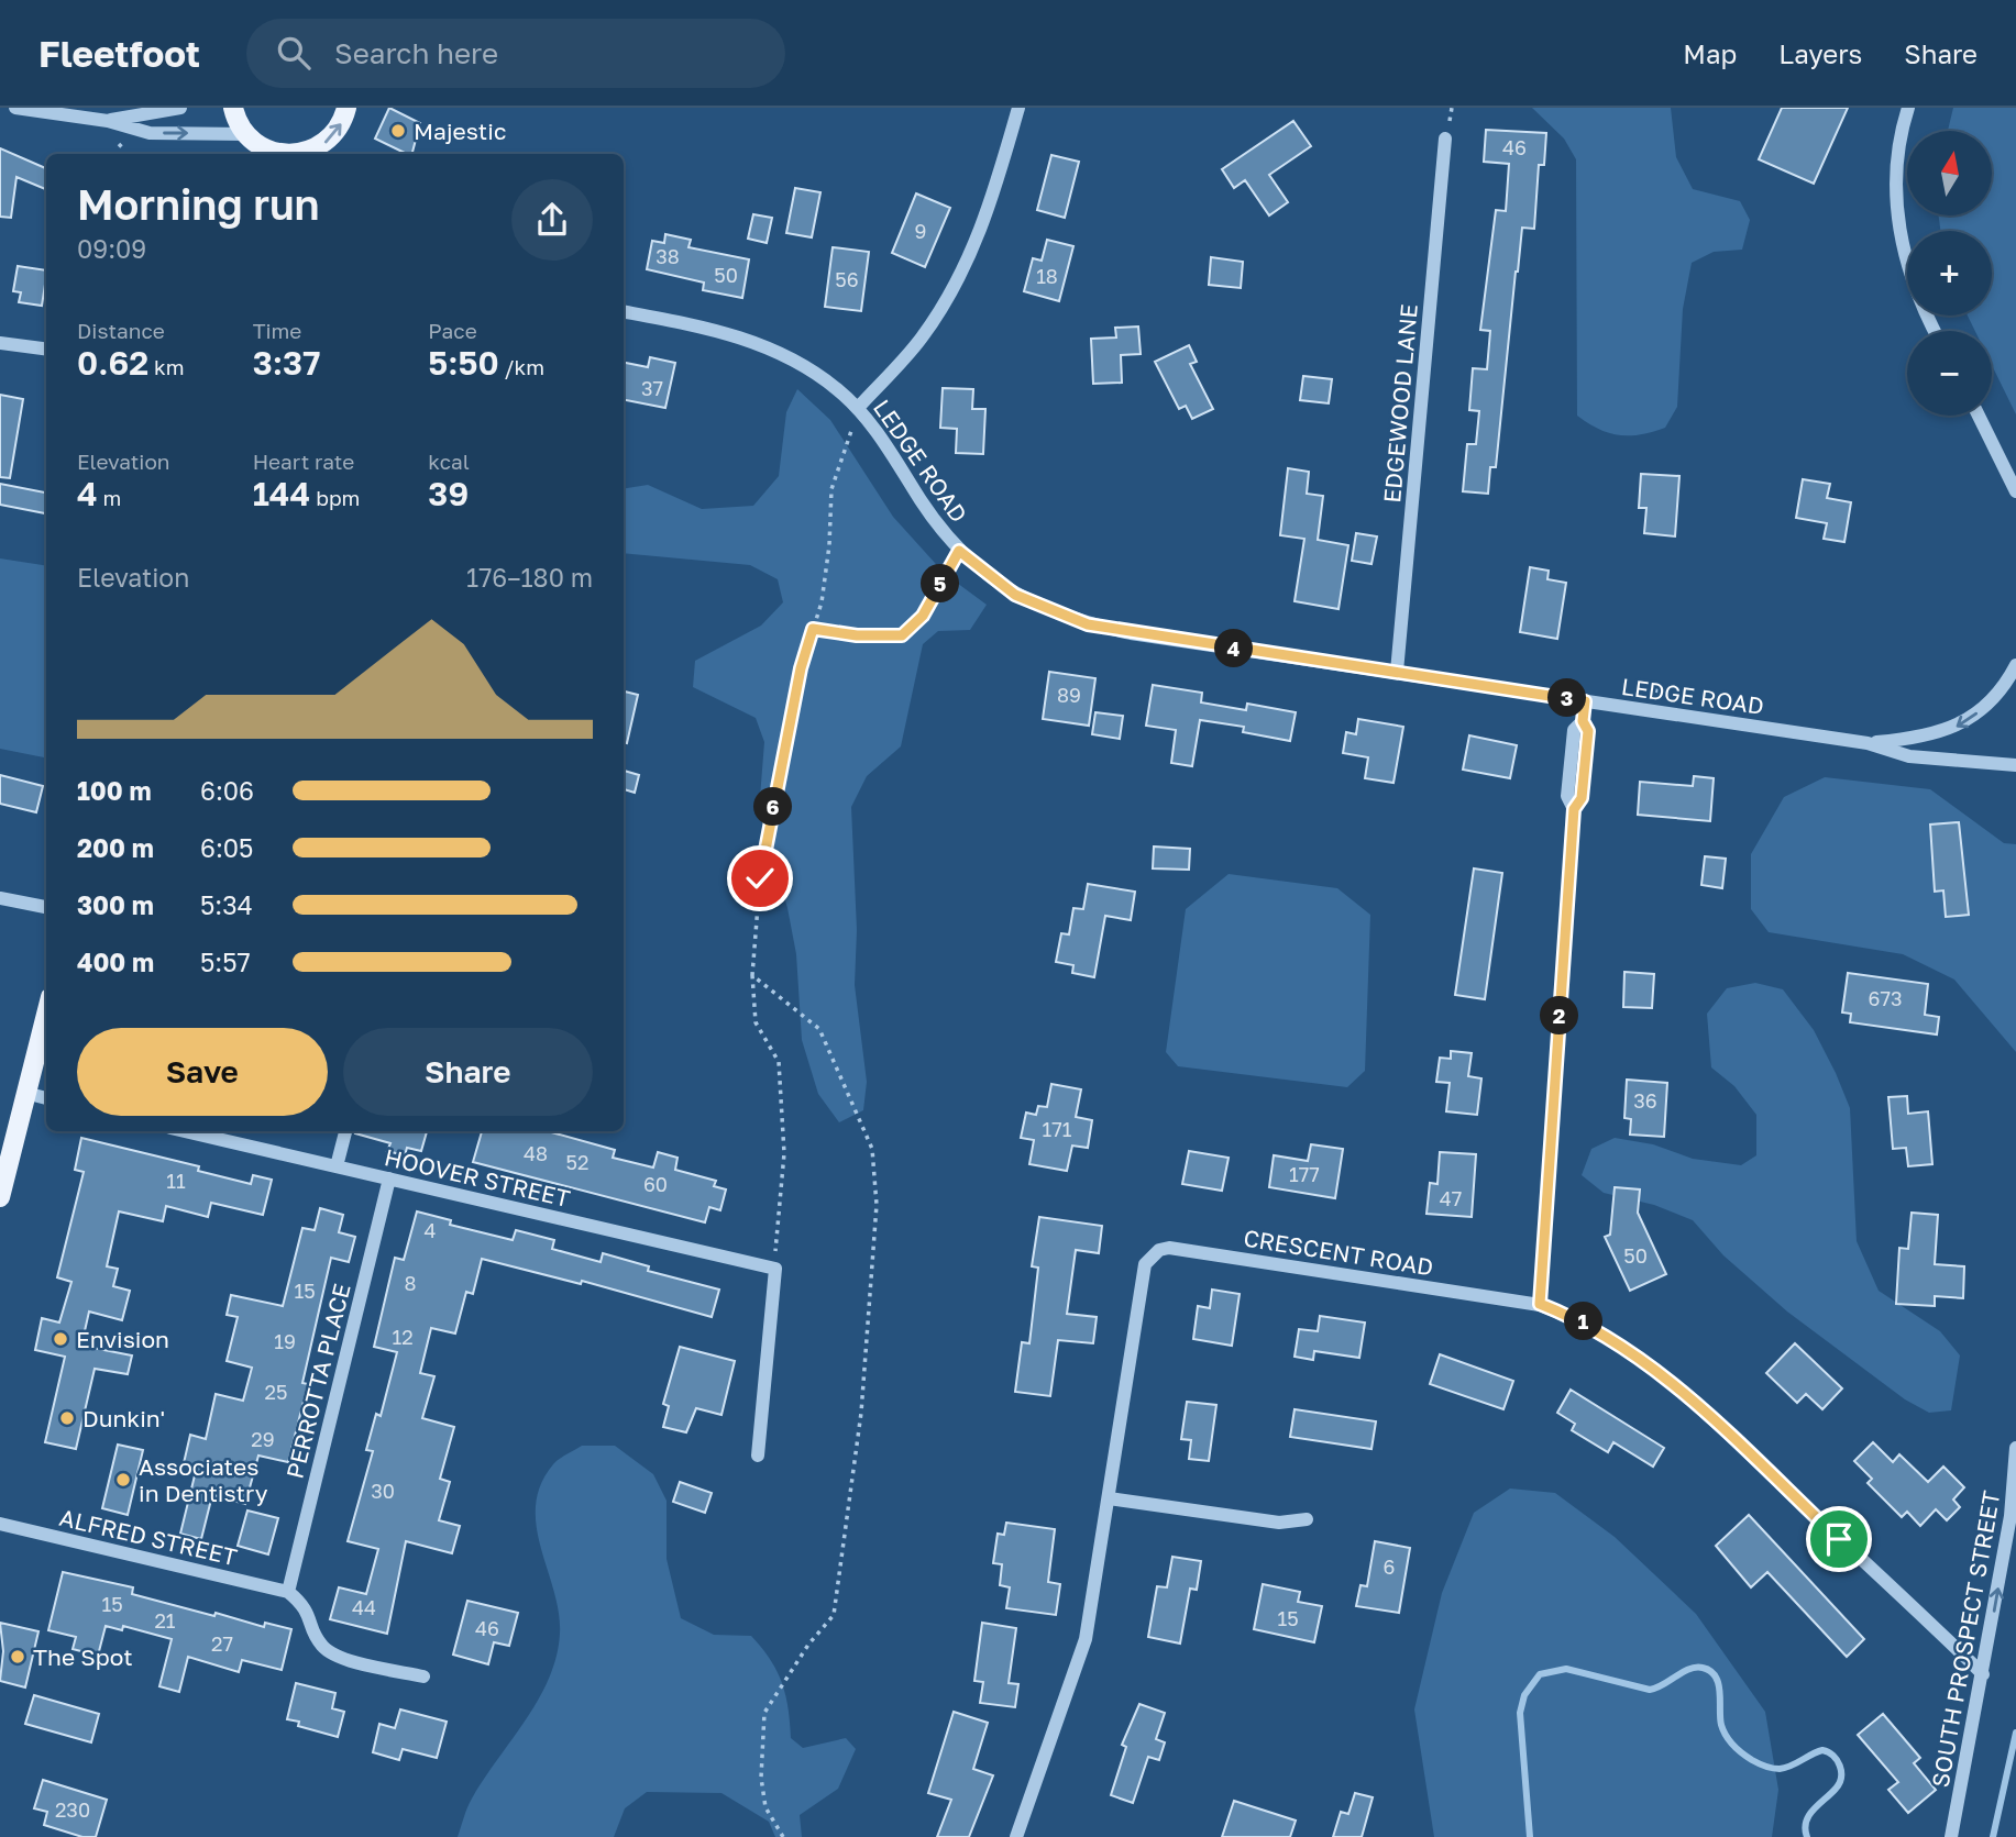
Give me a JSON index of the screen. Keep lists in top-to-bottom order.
{
  "streets": {
    "street": [
      "EDGEWOOD LANE",
      "LEDGE ROAD",
      "HOOVER STREET",
      "CRESCENT ROAD",
      "PERROTTA PLACE",
      "ALFRED STREET",
      "SOUTH PROSPECT STREET"
    ]
  },
  "crossings": [
    ["EDGEWOOD LANE", "LEDGE ROAD"],
    ["HOOVER STREET", "PERROTTA PLACE"],
    ["CRESCENT ROAD", "SOUTH PROSPECT STREET"],
    ["PERROTTA PLACE", "ALFRED STREET"]
  ],
  "one_way": ["SOUTH PROSPECT STREET"],
  "places": [
    "Majestic",
    "Envision",
    "Dunkin'",
    "Associates in Dentistry",
    "The Spot"
  ],
  "house_numbers": [
    "46",
    "9",
    "38",
    "50",
    "18",
    "56",
    "37",
    "89",
    "673",
    "36",
    "171",
    "48",
    "52",
    "177",
    "11",
    "60",
    "47",
    "4",
    "50",
    "8",
    "15",
    "12",
    "19",
    "25",
    "29",
    "30",
    "6",
    "15",
    "44",
    "15",
    "21",
    "46",
    "27",
    "230"
  ],
  "north": "top",
  "page": {
    "header": "Fleetfoot",
    "search": "Search here",
    "nav": ["Map", "Layers", "Share"],
    "map_buttons": ["+", "−"],
    "heading": ["Morning run", "09:09"],
    "stats": [
      ["Distance", "0.62 km"],
      ["Time", "3:37"],
      ["Pace", "5:50 /km"],
      ["Elevation", "4 m"],
      ["Heart rate", "144 bpm"],
      ["kcal", "39"]
    ],
    "chart": ["Elevation", "176–180 m"],
    "pins": [
      "5",
      "4",
      "3",
      "6",
      "2",
      "1"
    ],
    "list": [
      {
        "name": "100 m",
        "note": "6:06"
      },
      {
        "name": "200 m",
        "note": "6:05"
      },
      {
        "name": "300 m",
        "note": "5:34"
      },
      {
        "name": "400 m",
        "note": "5:57"
      }
    ],
    "buttons": ["Save", "Share"]
  }
}
